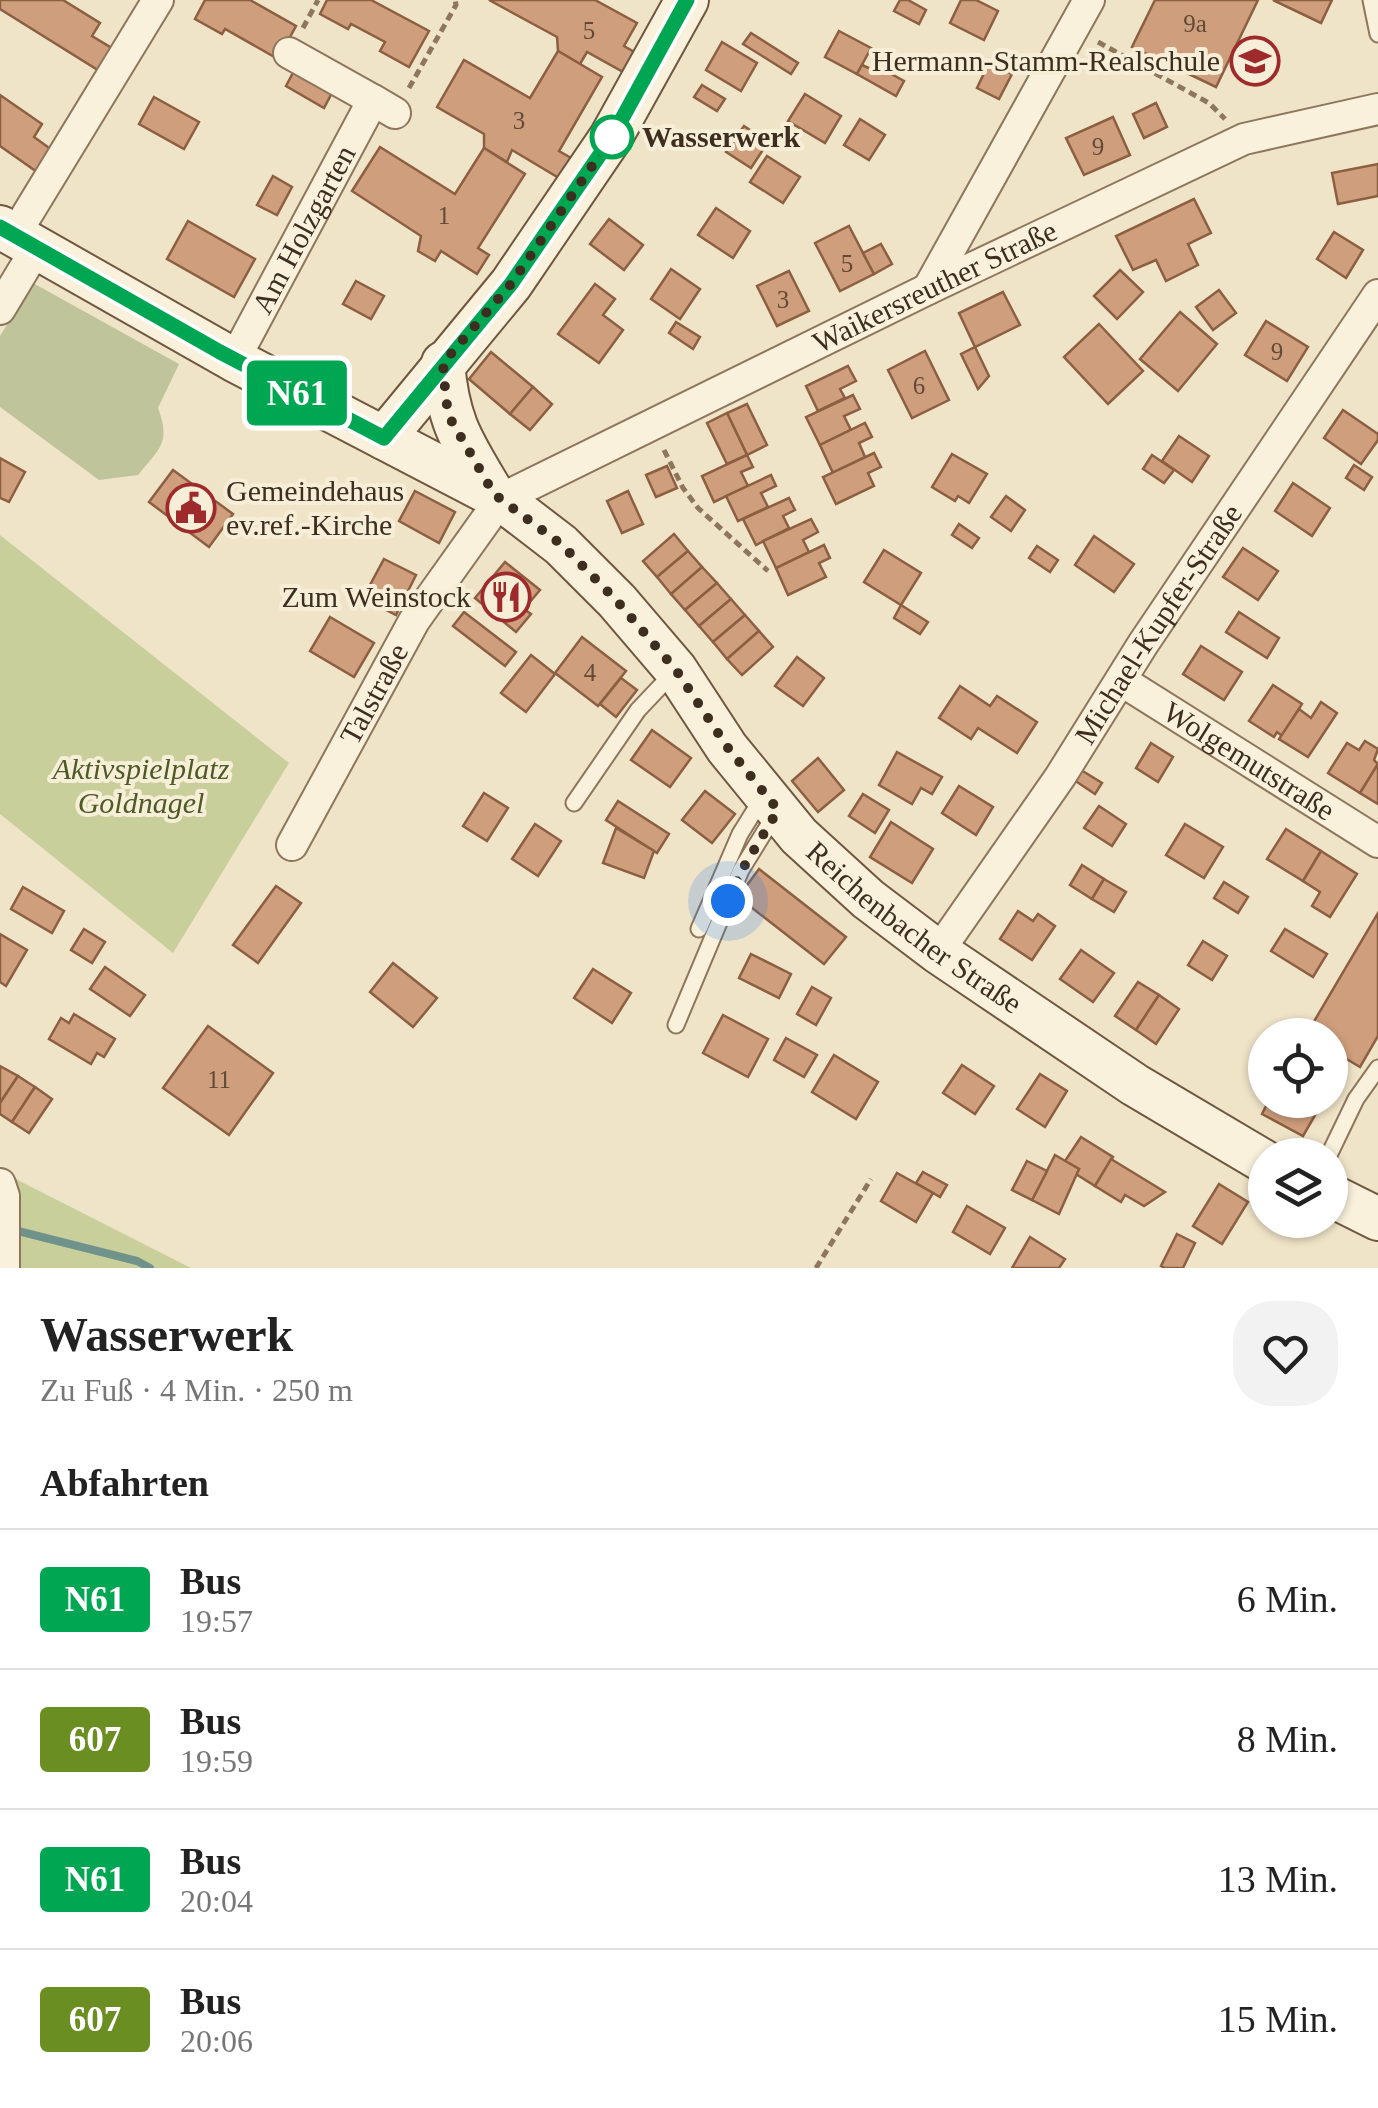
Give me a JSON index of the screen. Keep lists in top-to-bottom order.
{
  "streets": {
    "main road": ["Reichenbacher Straße"],
    "street": [
      "Am Holzgarten",
      "Waikersreuther Straße",
      "Michael-Kupfer-Straße",
      "Talstraße",
      "Wolgemutstraße"
    ]
  },
  "crossings": [
    ["Waikersreuther Straße", "Talstraße"],
    ["Waikersreuther Straße", "Reichenbacher Straße"],
    ["Michael-Kupfer-Straße", "Wolgemutstraße"],
    ["Michael-Kupfer-Straße", "Reichenbacher Straße"],
    ["Talstraße", "Reichenbacher Straße"]
  ],
  "parks": ["Aktivspielplatz Goldnagel"],
  "places": {
    "school or university": ["Hermann-Stamm-Realschule"],
    "other": ["Wasserwerk"],
    "public building": ["Gemeindehaus ev.ref.-Kirche"],
    "restaurant": ["Zum Weinstock"]
  },
  "lines": ["bus line N61"],
  "house_numbers": [
    "9a",
    "5",
    "3",
    "9",
    "1",
    "5",
    "3",
    "9",
    "6",
    "4",
    "11"
  ],
  "page": {
    "on_map": "N61",
    "heading": [
      ["Wasserwerk", "Zu Fuß · 4 Min. · 250 m"],
      "Abfahrten"
    ],
    "list": [
      {
        "mark": "N61",
        "name": "Bus",
        "note": "19:57",
        "value": "6 Min."
      },
      {
        "mark": "607",
        "name": "Bus",
        "note": "19:59",
        "value": "8 Min."
      },
      {
        "mark": "N61",
        "name": "Bus",
        "note": "20:04",
        "value": "13 Min."
      },
      {
        "mark": "607",
        "name": "Bus",
        "note": "20:06",
        "value": "15 Min."
      }
    ]
  }
}
